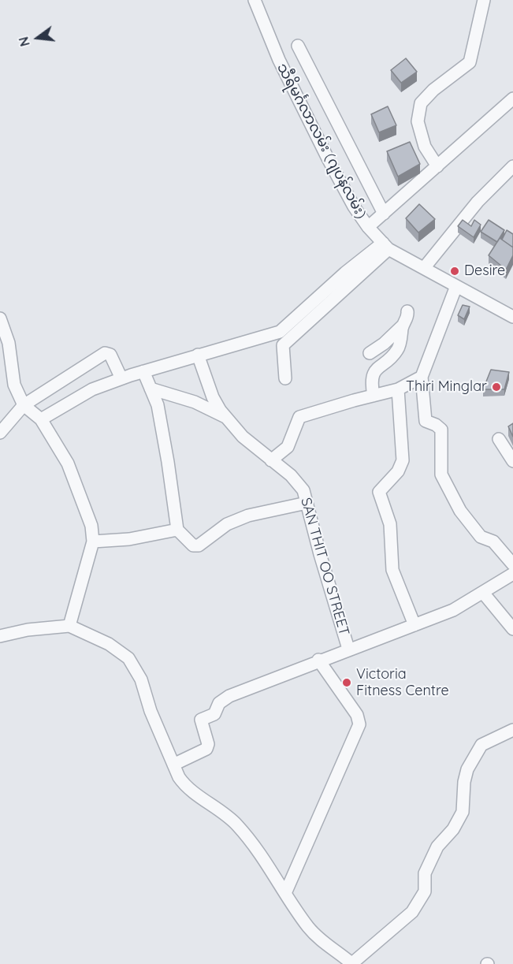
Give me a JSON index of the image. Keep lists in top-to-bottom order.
{
  "streets": {
    "street": ["သီရိမင်္ဂလာလမ်း (ဂျပန်လမ်း)", "SAN THIT OO STREET"]
  },
  "places": ["Desire", "Thiri Minglar", "Victoria Fitness Centre"],
  "north": "left"
}
